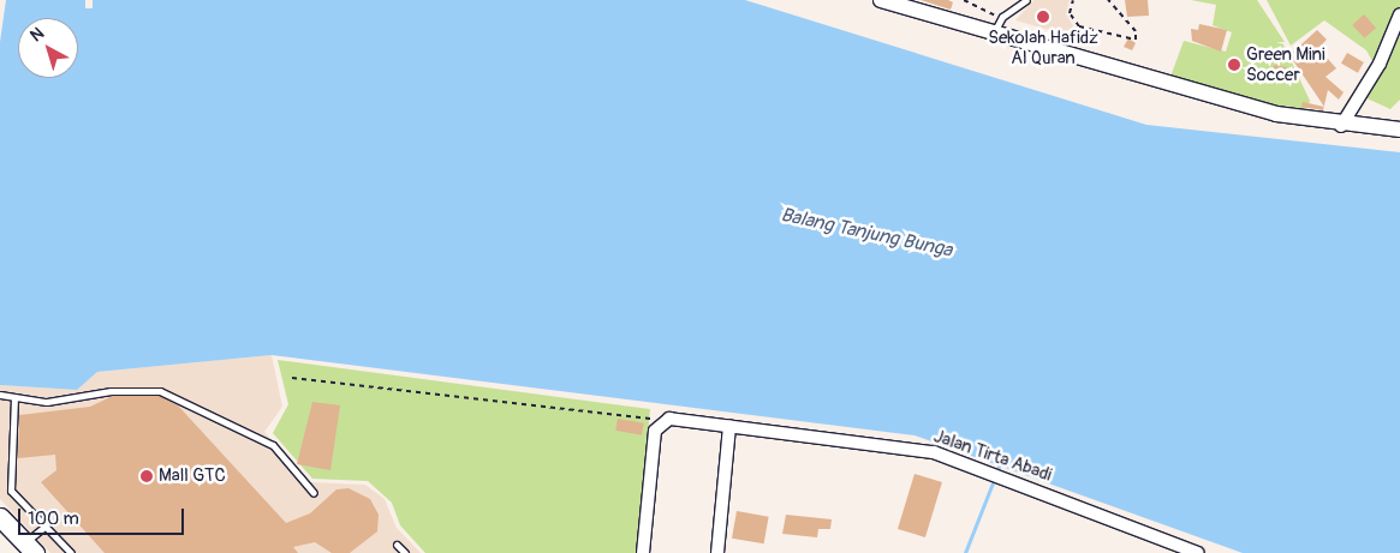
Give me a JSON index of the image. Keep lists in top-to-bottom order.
{
  "streets": {
    "street": ["Jalan Tirta Abadi"]
  },
  "water": ["Balang Tanjung Bunga"],
  "places": ["Sekolah Hafidz Al Quran", "Green Mini Soccer", "Mall GTC"],
  "scale_bar": "100 m",
  "north": "top left"
}
